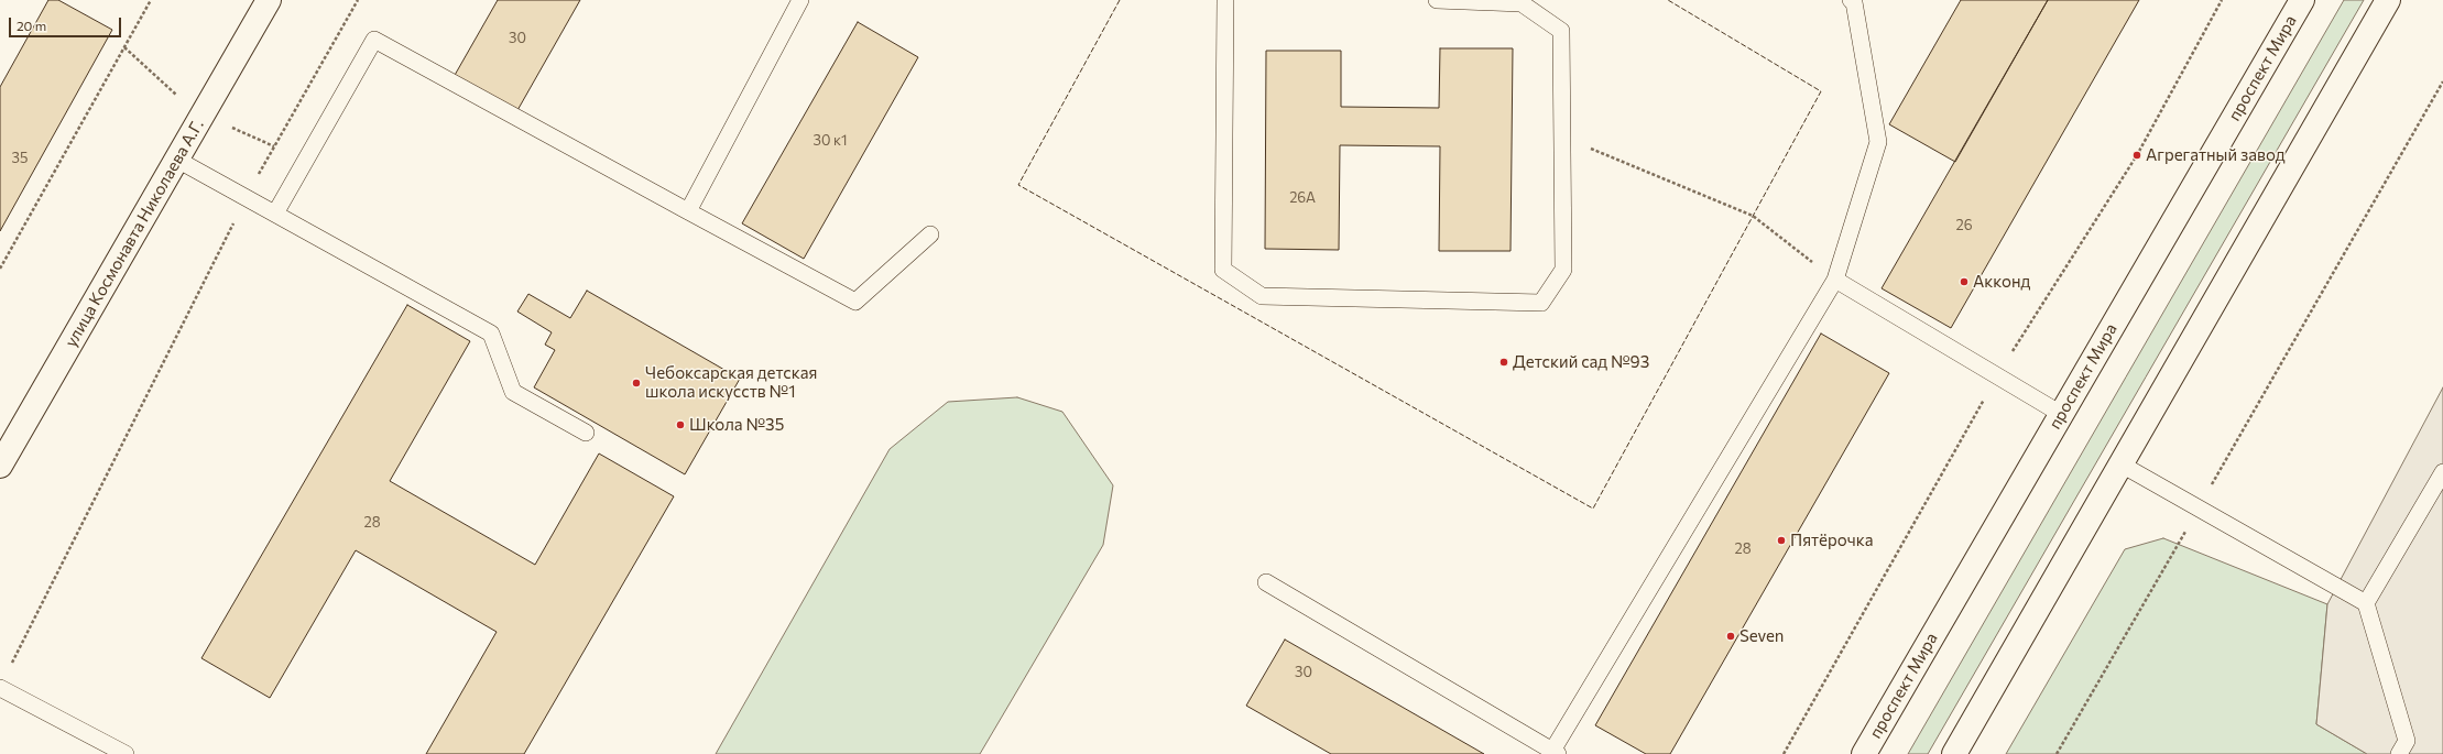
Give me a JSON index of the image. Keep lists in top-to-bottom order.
{
  "streets": {
    "main road": ["проспект Мира", "улица Космонавта Николаева А.Г."]
  },
  "places": [
    "Агрегатный завод",
    "Акконд",
    "Детский сад №93",
    "Чебоксарская детская школа искусств №1",
    "Школа №35",
    "Пятёрочка",
    "Seven"
  ],
  "house_numbers": [
    "30",
    "30 к1",
    "35",
    "26А",
    "26",
    "28",
    "28",
    "30"
  ],
  "scale_bar": "20 m"
}
